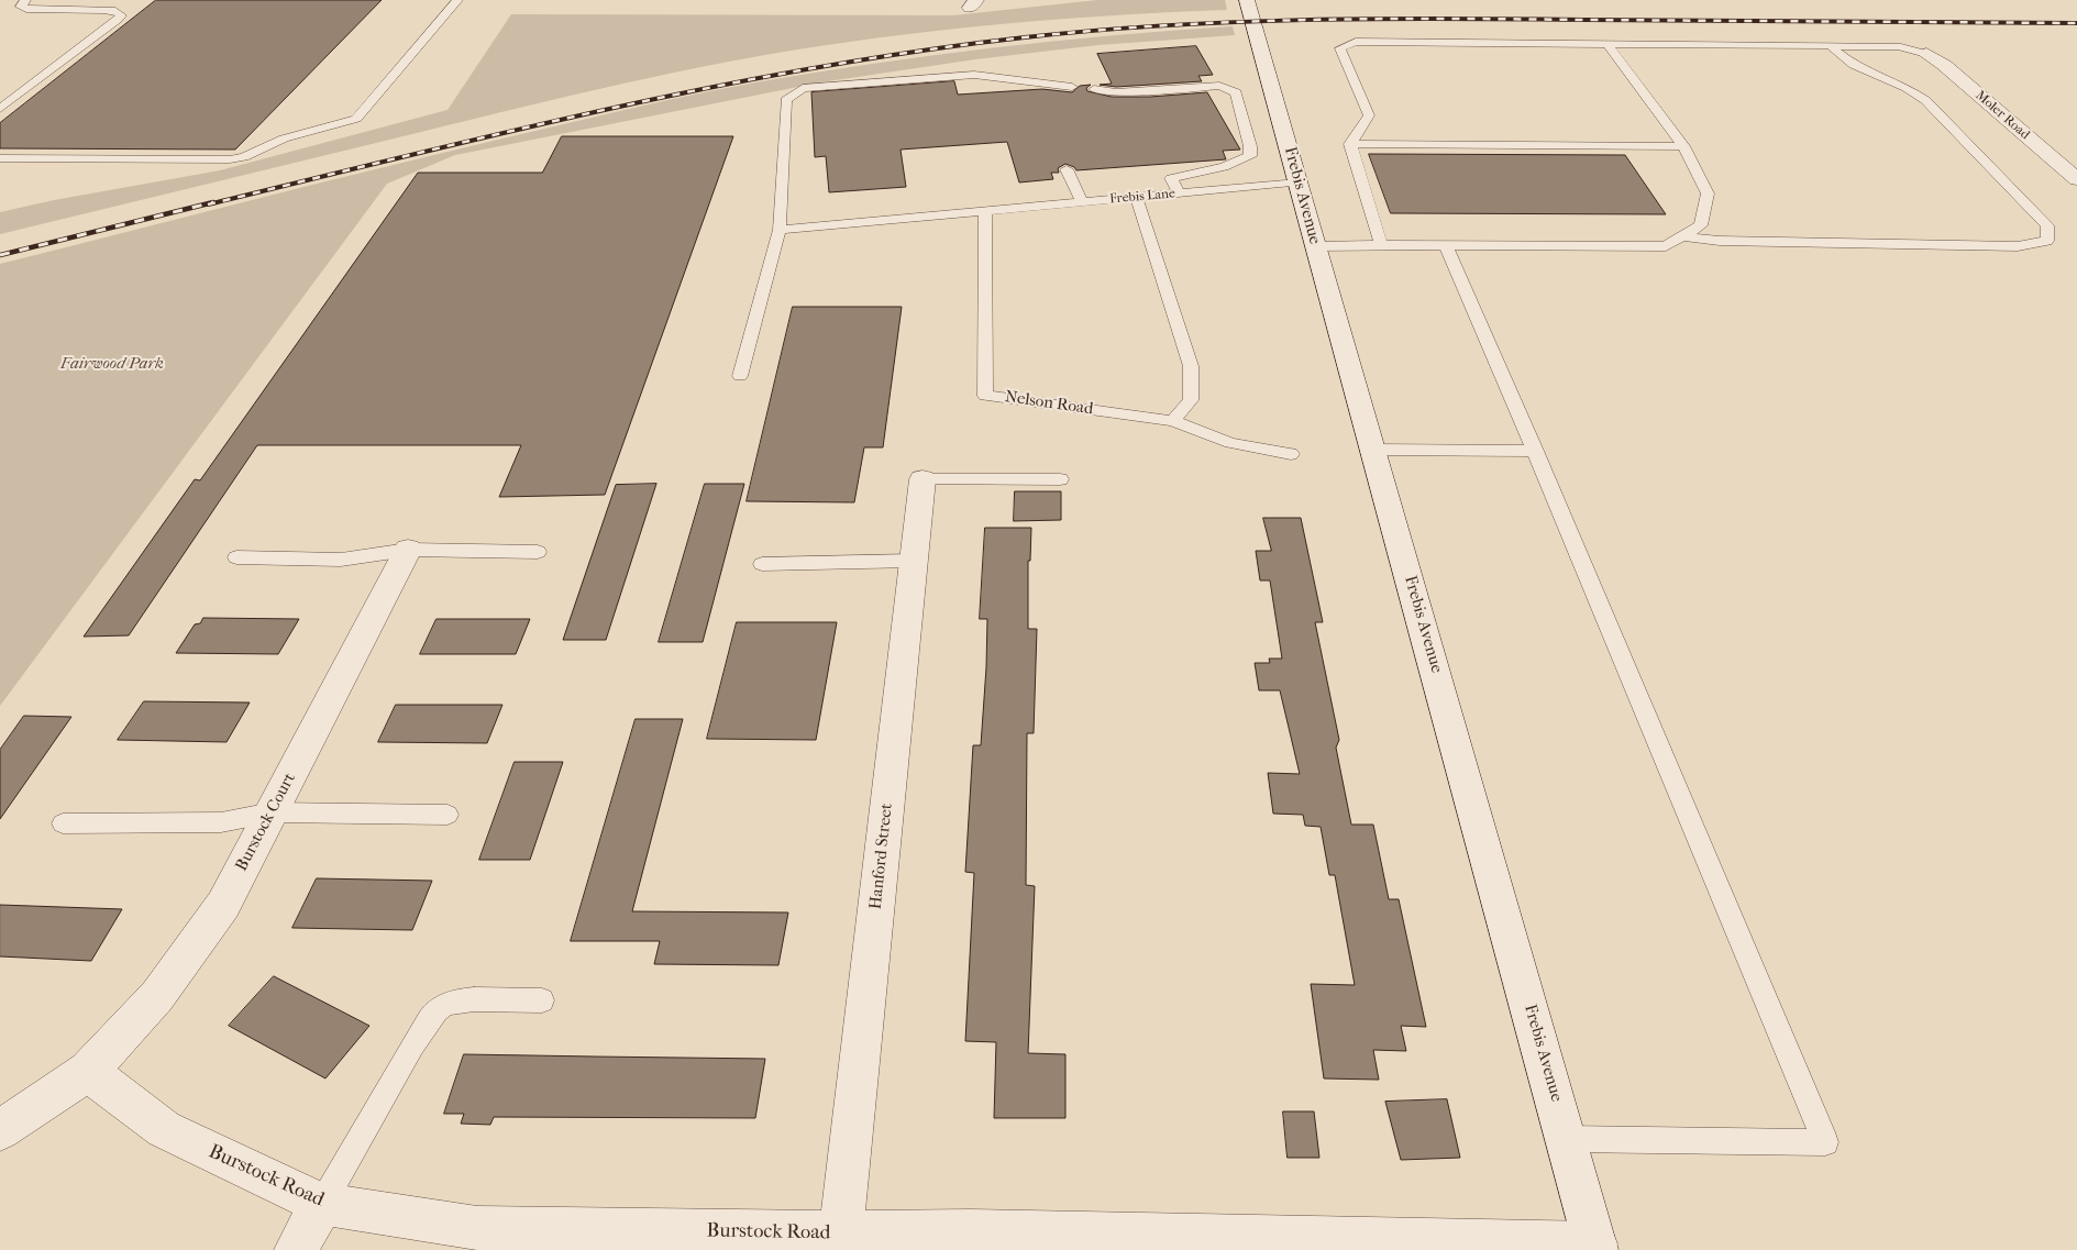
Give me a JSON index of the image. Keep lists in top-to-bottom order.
{
  "streets": {
    "street": [
      "Moler Road",
      "Frebis Avenue",
      "Burstock Court",
      "Hanford Street",
      "Burstock Road"
    ],
    "lane": ["Frebis Lane", "Nelson Road"]
  },
  "crossings": [
    ["Frebis Avenue", "Frebis Lane"],
    ["Frebis Avenue", "Burstock Road"],
    ["Frebis Lane", "Nelson Road"],
    ["Burstock Court", "Burstock Road"],
    ["Hanford Street", "Burstock Road"]
  ],
  "parks": ["Fairwood Park"]
}
